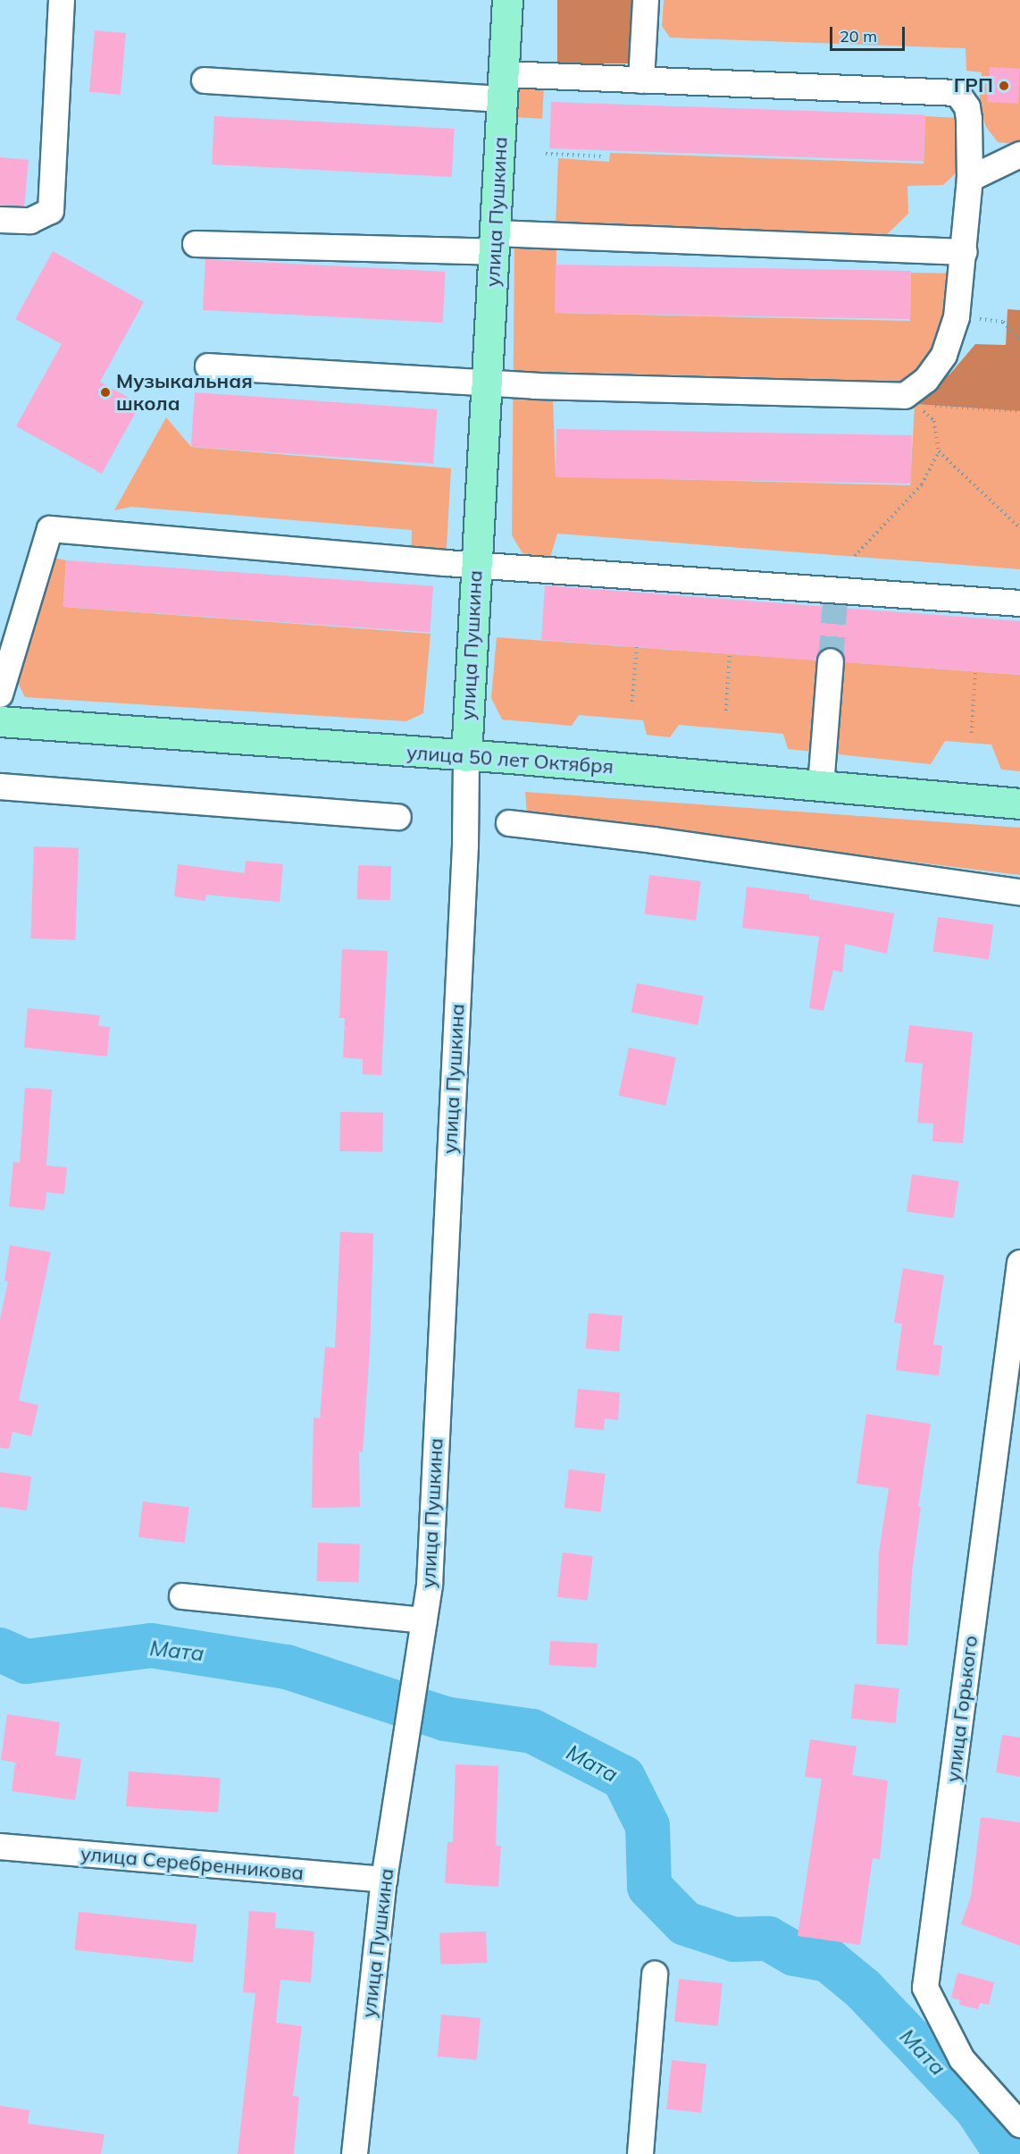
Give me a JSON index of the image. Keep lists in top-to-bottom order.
{
  "streets": {
    "main road": ["улица Пушкина", "улица 50 лет Октября"],
    "street": ["улица Горького", "улица Серебренникова"]
  },
  "crossings": [
    ["улица Пушкина", "улица 50 лет Октября"],
    ["улица Пушкина", "улица Серебренникова"]
  ],
  "water": ["Мата"],
  "places": ["ГРП", "Музыкальная школа"],
  "scale_bar": "20 m"
}
